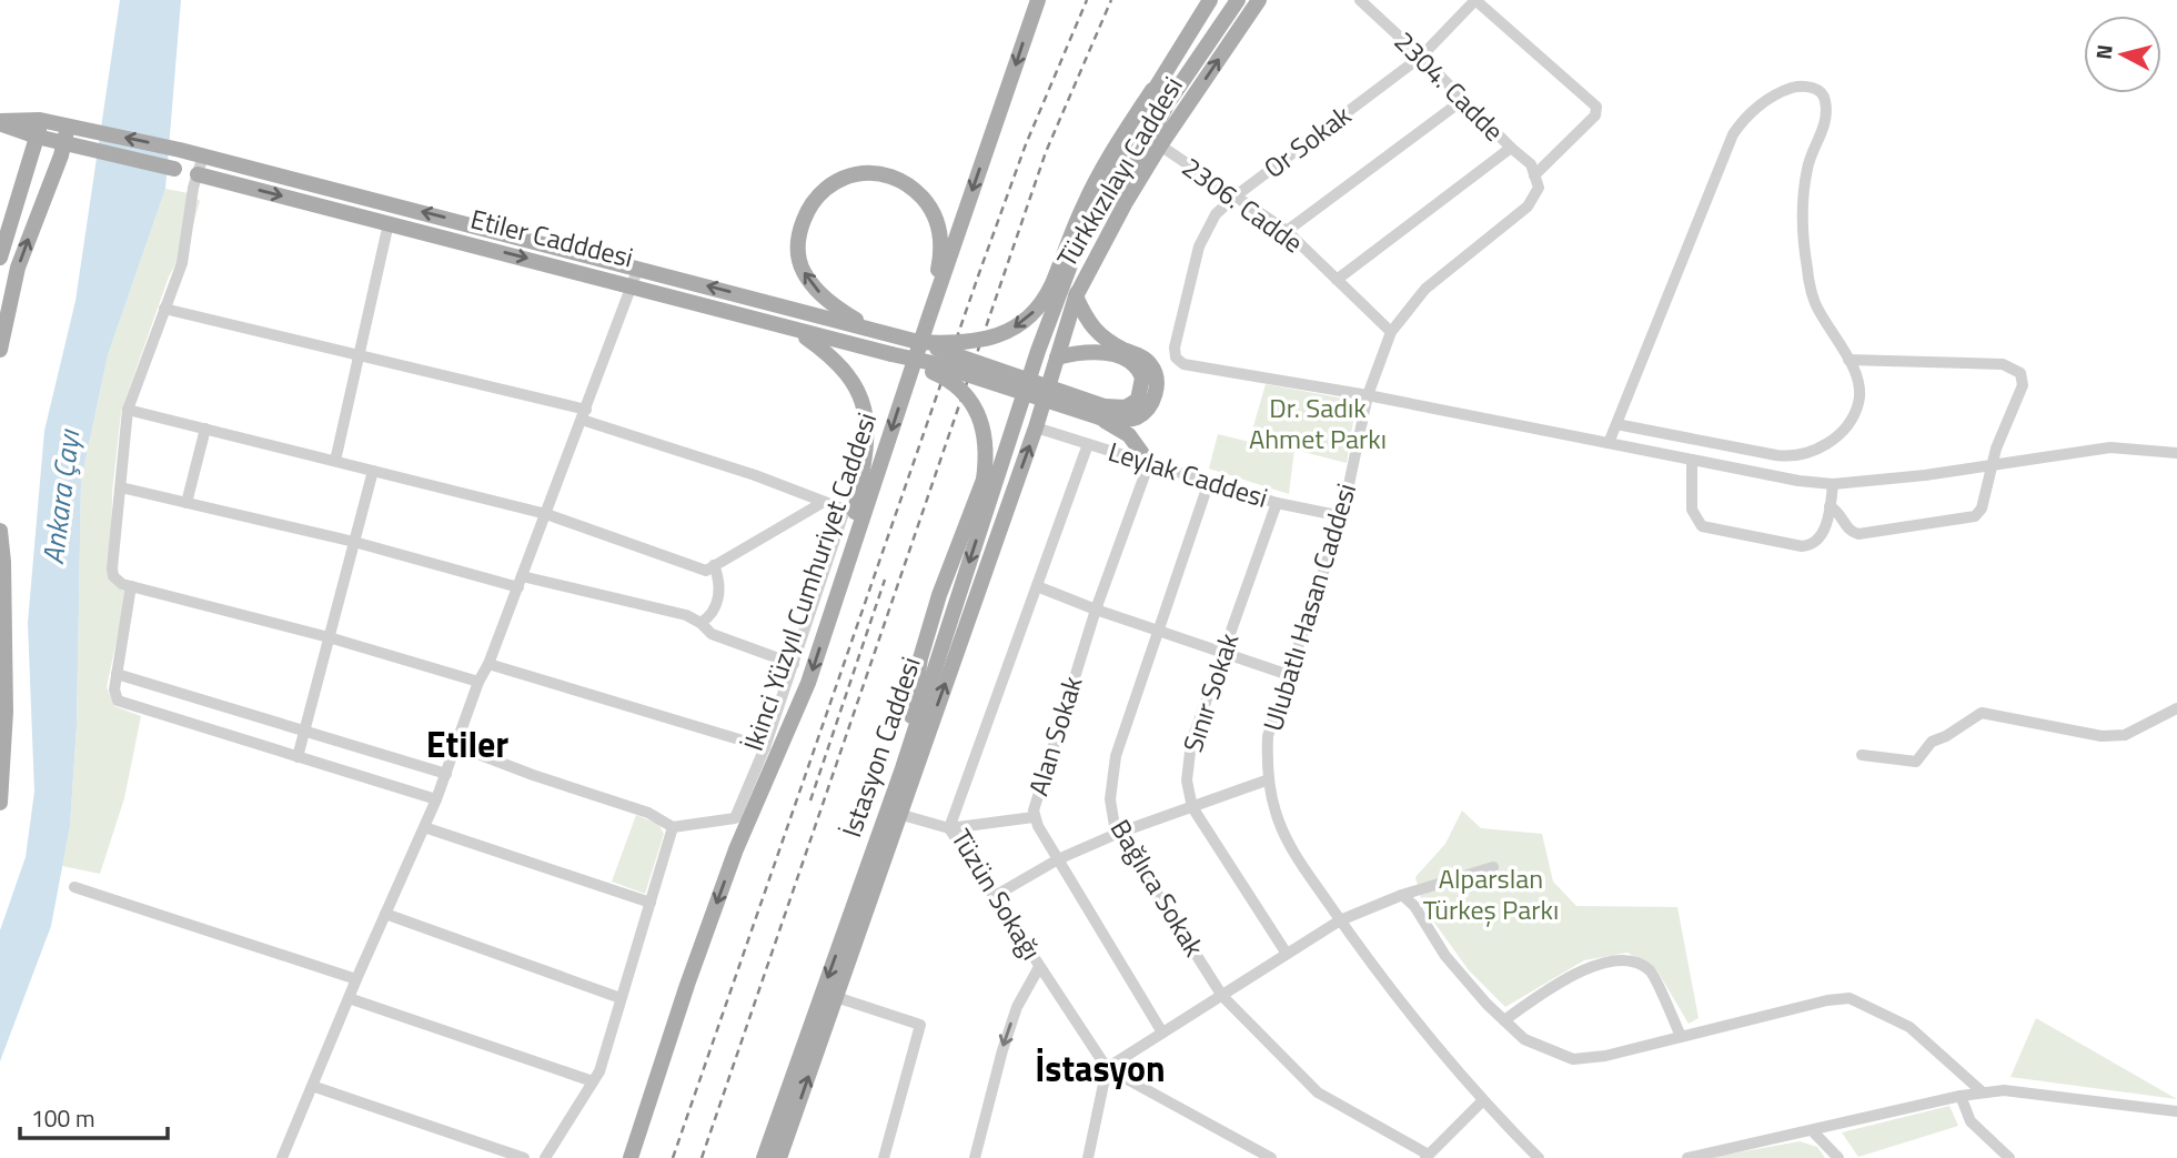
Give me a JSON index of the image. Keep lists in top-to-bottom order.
{
  "streets": {
    "main road": [
      "Türkkızılayı Caddesi",
      "Etiler Cadddesi",
      "İkinci Yüzyıl Cumhuriyet Caddesi",
      "İstasyon Caddesi"
    ],
    "street": [
      "2304. Cadde",
      "Or Sokak",
      "2306. Cadde",
      "Leylak Caddesi",
      "Ulubatlı Hasan Caddesi",
      "Sınır Sokak",
      "Alan Sokak",
      "Bağlıca Sokak",
      "Tüzün Sokağı"
    ]
  },
  "crossings": [
    ["2304. Cadde", "Or Sokak"],
    ["2304. Cadde", "Ulubatlı Hasan Caddesi"],
    ["Or Sokak", "2306. Cadde"],
    ["Or Sokak", "Ulubatlı Hasan Caddesi"],
    ["Türkkızılayı Caddesi", "2306. Cadde"],
    ["Türkkızılayı Caddesi", "Leylak Caddesi"],
    ["Türkkızılayı Caddesi", "İstasyon Caddesi"],
    ["2306. Cadde", "Ulubatlı Hasan Caddesi"],
    ["Leylak Caddesi", "Ulubatlı Hasan Caddesi"],
    ["Leylak Caddesi", "Sınır Sokak"],
    ["Leylak Caddesi", "Alan Sokak"],
    ["Leylak Caddesi", "İstasyon Caddesi"],
    ["Leylak Caddesi", "Bağlıca Sokak"],
    ["Leylak Caddesi", "Tüzün Sokağı"]
  ],
  "one_way": ["İkinci Yüzyıl Cumhuriyet Caddesi"],
  "districts": ["Etiler", "İstasyon"],
  "water": ["Ankara Çayı"],
  "parks": ["Dr. Sadık Ahmet Parkı", "Alparslan Türkeş Parkı"],
  "scale_bar": "100 m",
  "north": "left"
}
